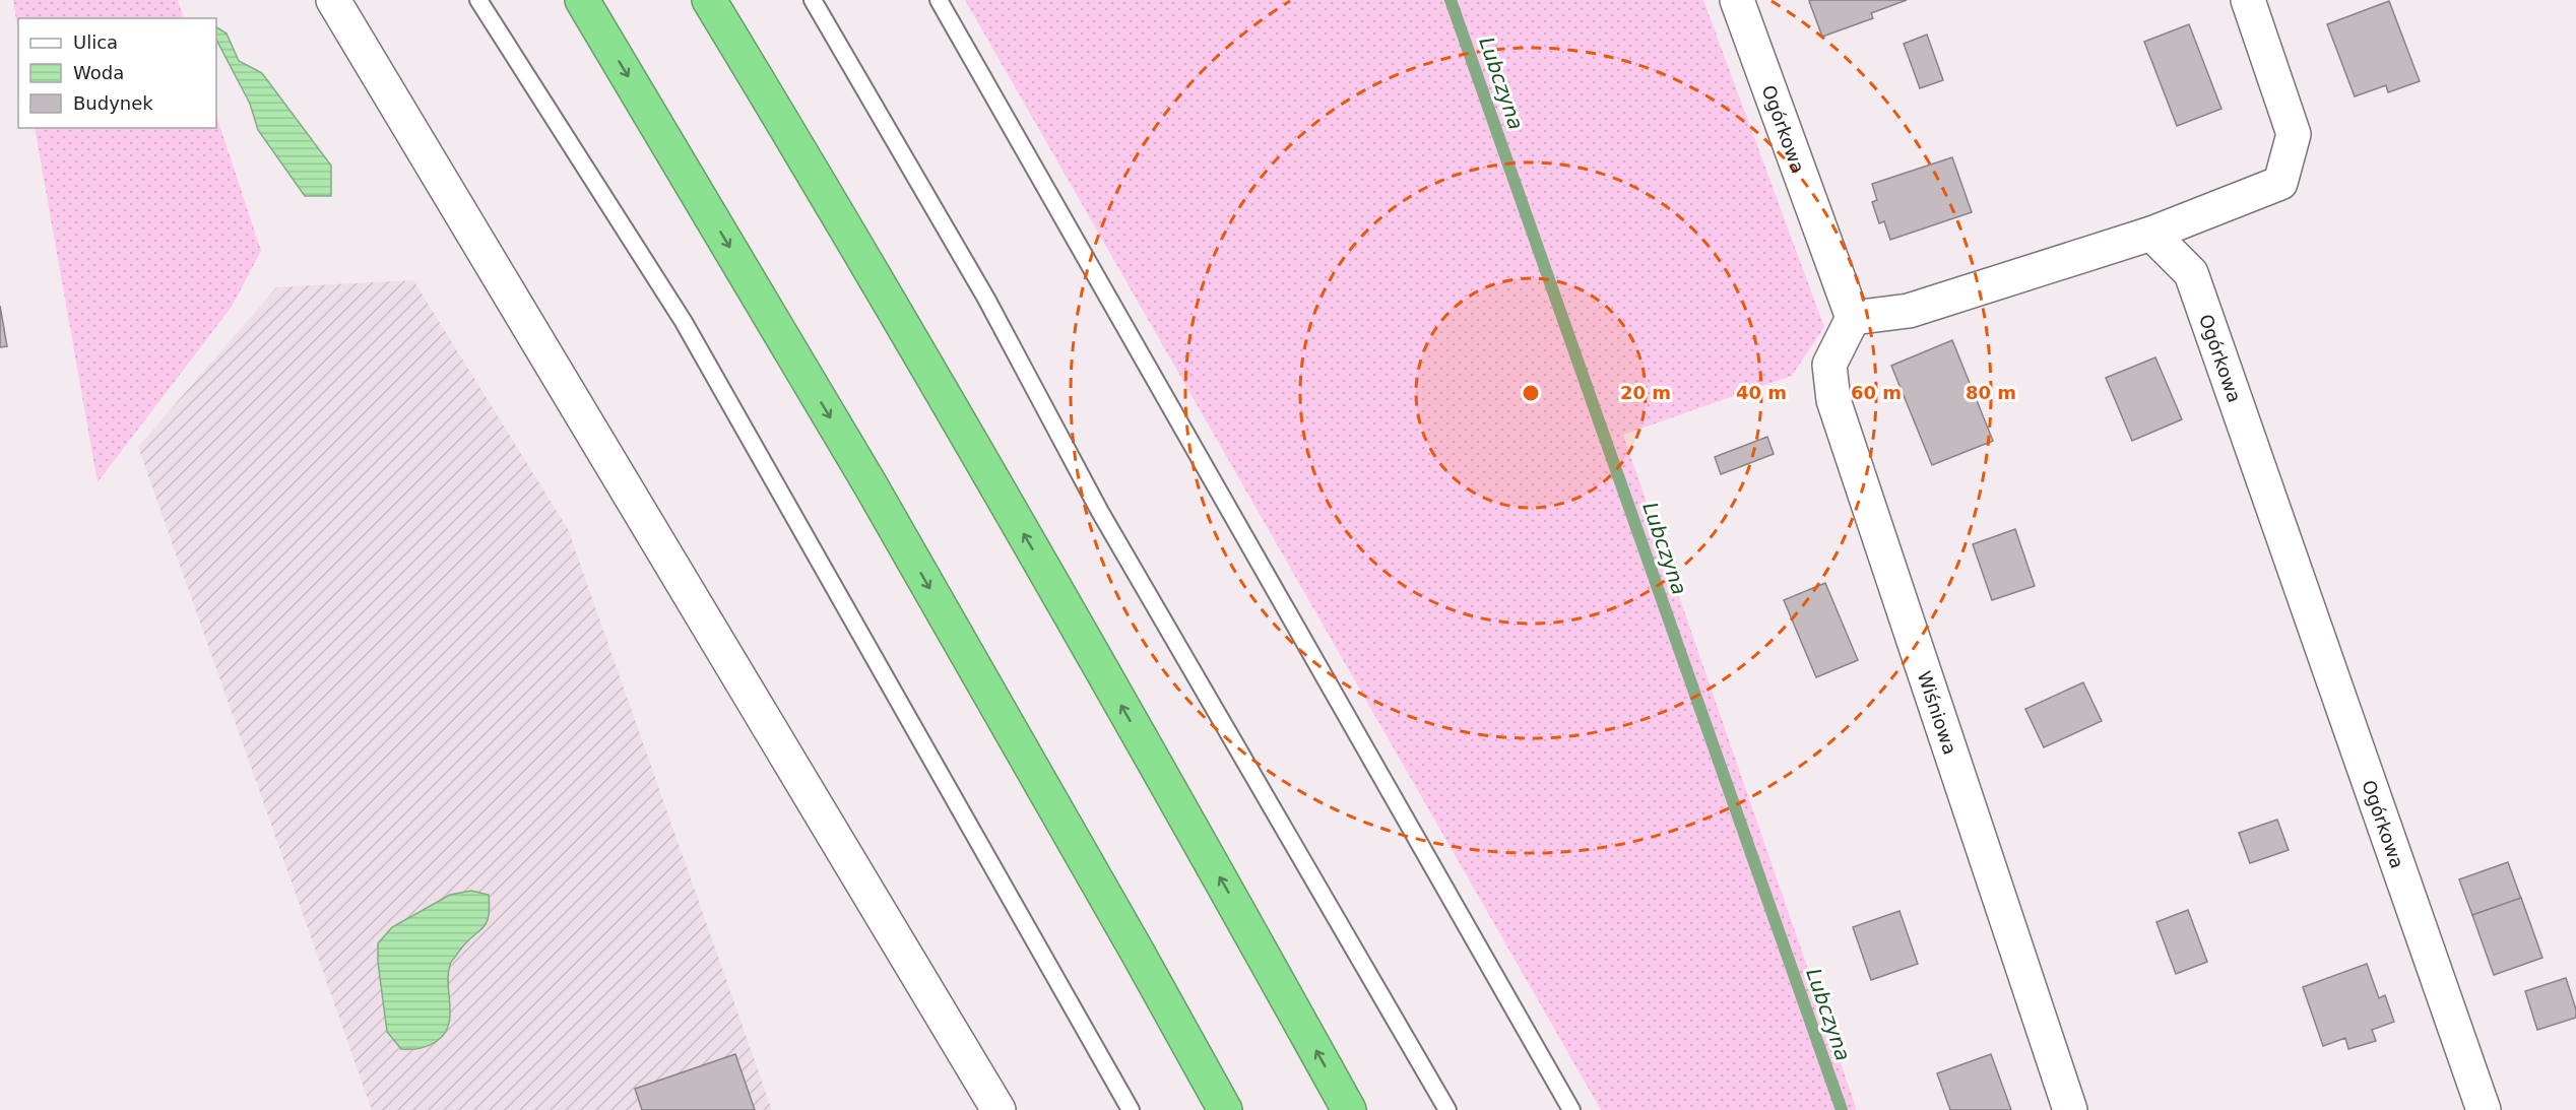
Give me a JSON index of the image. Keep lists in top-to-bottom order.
{
  "streets": {
    "street": ["Ogórkowa", "Wiśniowa"]
  },
  "crossings": [
    ["Ogórkowa", "Wiśniowa"]
  ],
  "water": ["Lubczyna"],
  "legend": ["Ulica", "Woda", "Budynek"],
  "rings": [
    "20 m",
    "40 m",
    "60 m",
    "80 m"
  ]
}
